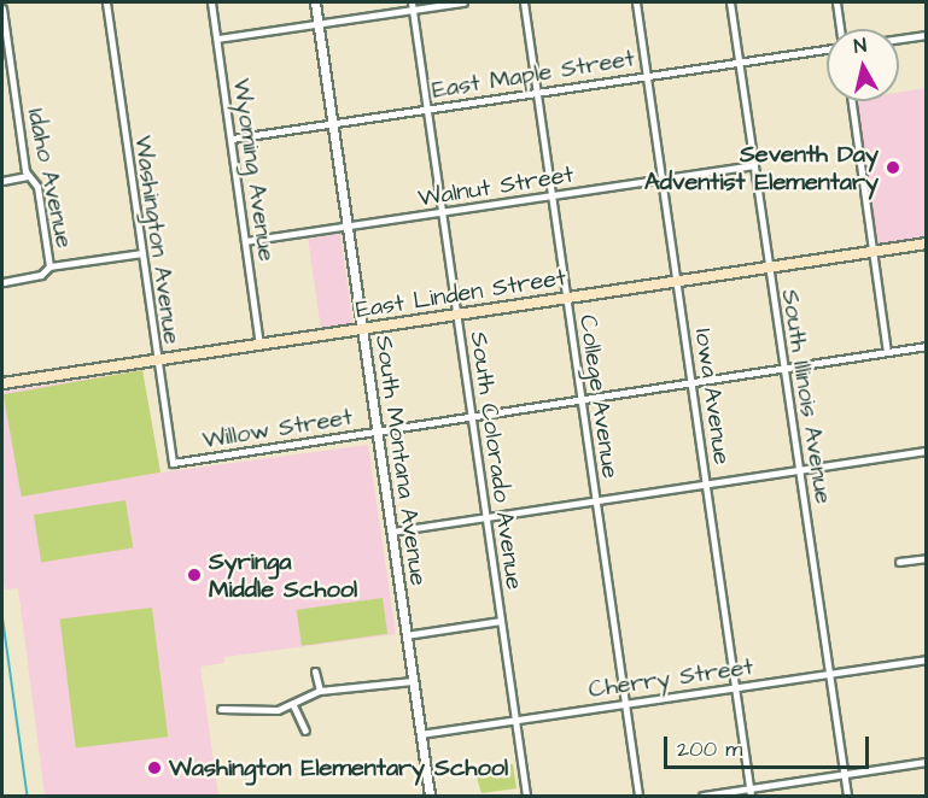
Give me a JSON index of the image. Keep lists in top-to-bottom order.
{
  "streets": {
    "main road": ["East Linden Street"],
    "street": [
      "East Maple Street",
      "Wyoming Avenue",
      "Idaho Avenue",
      "Walnut Street",
      "Washington Avenue",
      "College Avenue",
      "Iowa Avenue",
      "South Illinois Avenue",
      "Willow Street",
      "South Montana Avenue",
      "South Colorado Avenue",
      "Cherry Street"
    ]
  },
  "crossings": [
    ["East Maple Street", "Wyoming Avenue"],
    ["East Maple Street", "College Avenue"],
    ["East Maple Street", "Iowa Avenue"],
    ["East Maple Street", "South Illinois Avenue"],
    ["East Maple Street", "South Montana Avenue"],
    ["East Maple Street", "South Colorado Avenue"],
    ["Wyoming Avenue", "Walnut Street"],
    ["Wyoming Avenue", "East Linden Street"],
    ["Walnut Street", "College Avenue"],
    ["Walnut Street", "Iowa Avenue"],
    ["Walnut Street", "South Illinois Avenue"],
    ["Walnut Street", "South Montana Avenue"],
    ["Walnut Street", "South Colorado Avenue"],
    ["Washington Avenue", "East Linden Street"],
    ["Washington Avenue", "Willow Street"],
    ["East Linden Street", "College Avenue"],
    ["East Linden Street", "Iowa Avenue"],
    ["East Linden Street", "South Illinois Avenue"],
    ["East Linden Street", "South Montana Avenue"],
    ["East Linden Street", "South Colorado Avenue"],
    ["College Avenue", "Willow Street"],
    ["College Avenue", "Cherry Street"],
    ["Iowa Avenue", "Willow Street"],
    ["Iowa Avenue", "Cherry Street"],
    ["South Illinois Avenue", "Willow Street"],
    ["South Illinois Avenue", "Cherry Street"],
    ["Willow Street", "South Montana Avenue"],
    ["Willow Street", "South Colorado Avenue"],
    ["South Montana Avenue", "Cherry Street"],
    ["South Colorado Avenue", "Cherry Street"]
  ],
  "places": ["Seventh Day Adventist Elementary", "Syringa Middle School", "Washington Elementary School"],
  "scale_bar": "200 m",
  "north": "top"
}
